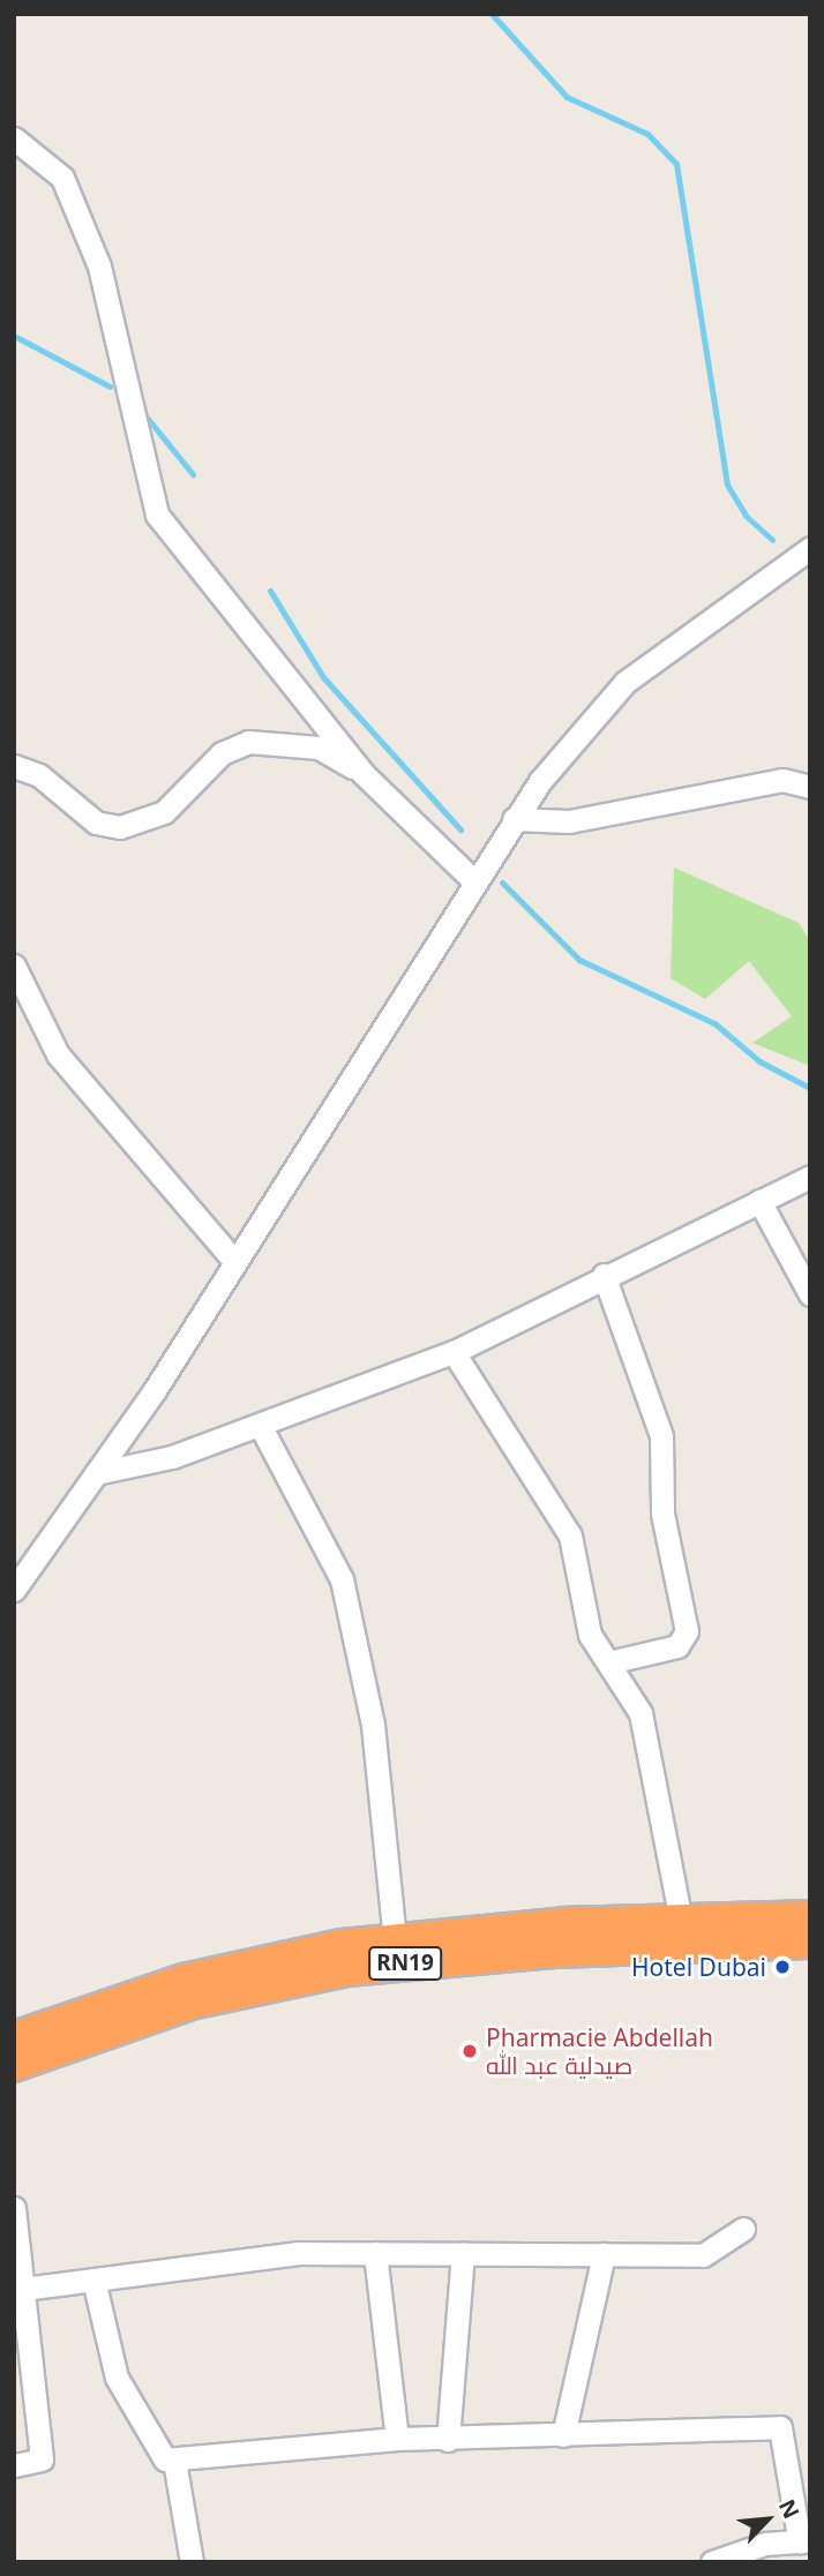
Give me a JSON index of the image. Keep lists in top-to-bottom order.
{
  "streets": {
    "highway": ["RN19"]
  },
  "places": ["Hotel Dubai", "Pharmacie Abdellah صيدلية عبد الله"],
  "north": "top right"
}
